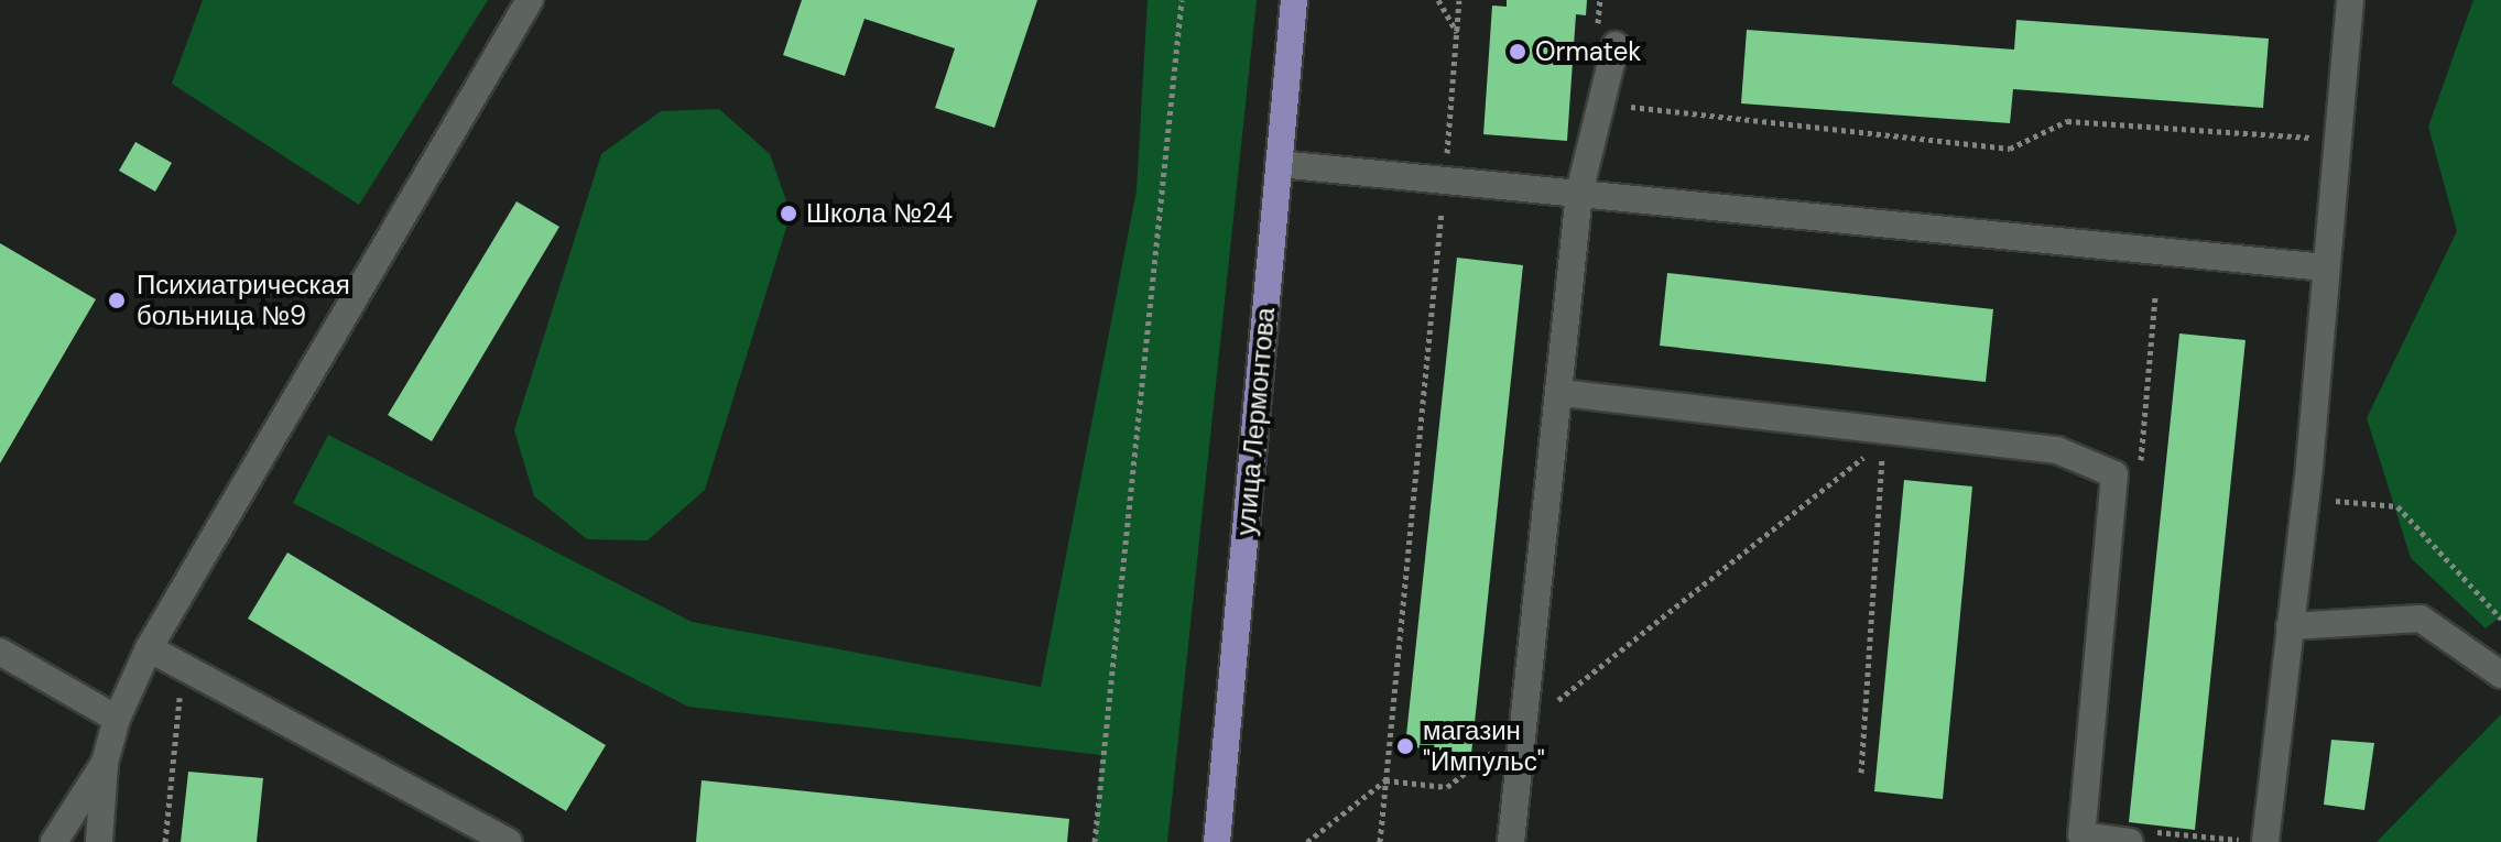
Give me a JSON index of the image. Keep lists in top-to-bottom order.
{
  "streets": {
    "main road": ["улица Лермонтова"]
  },
  "places": [
    "Ormatek",
    "Школа №24",
    "Психиатрическая больница №9",
    "магазин \"Импульс\""
  ]
}
